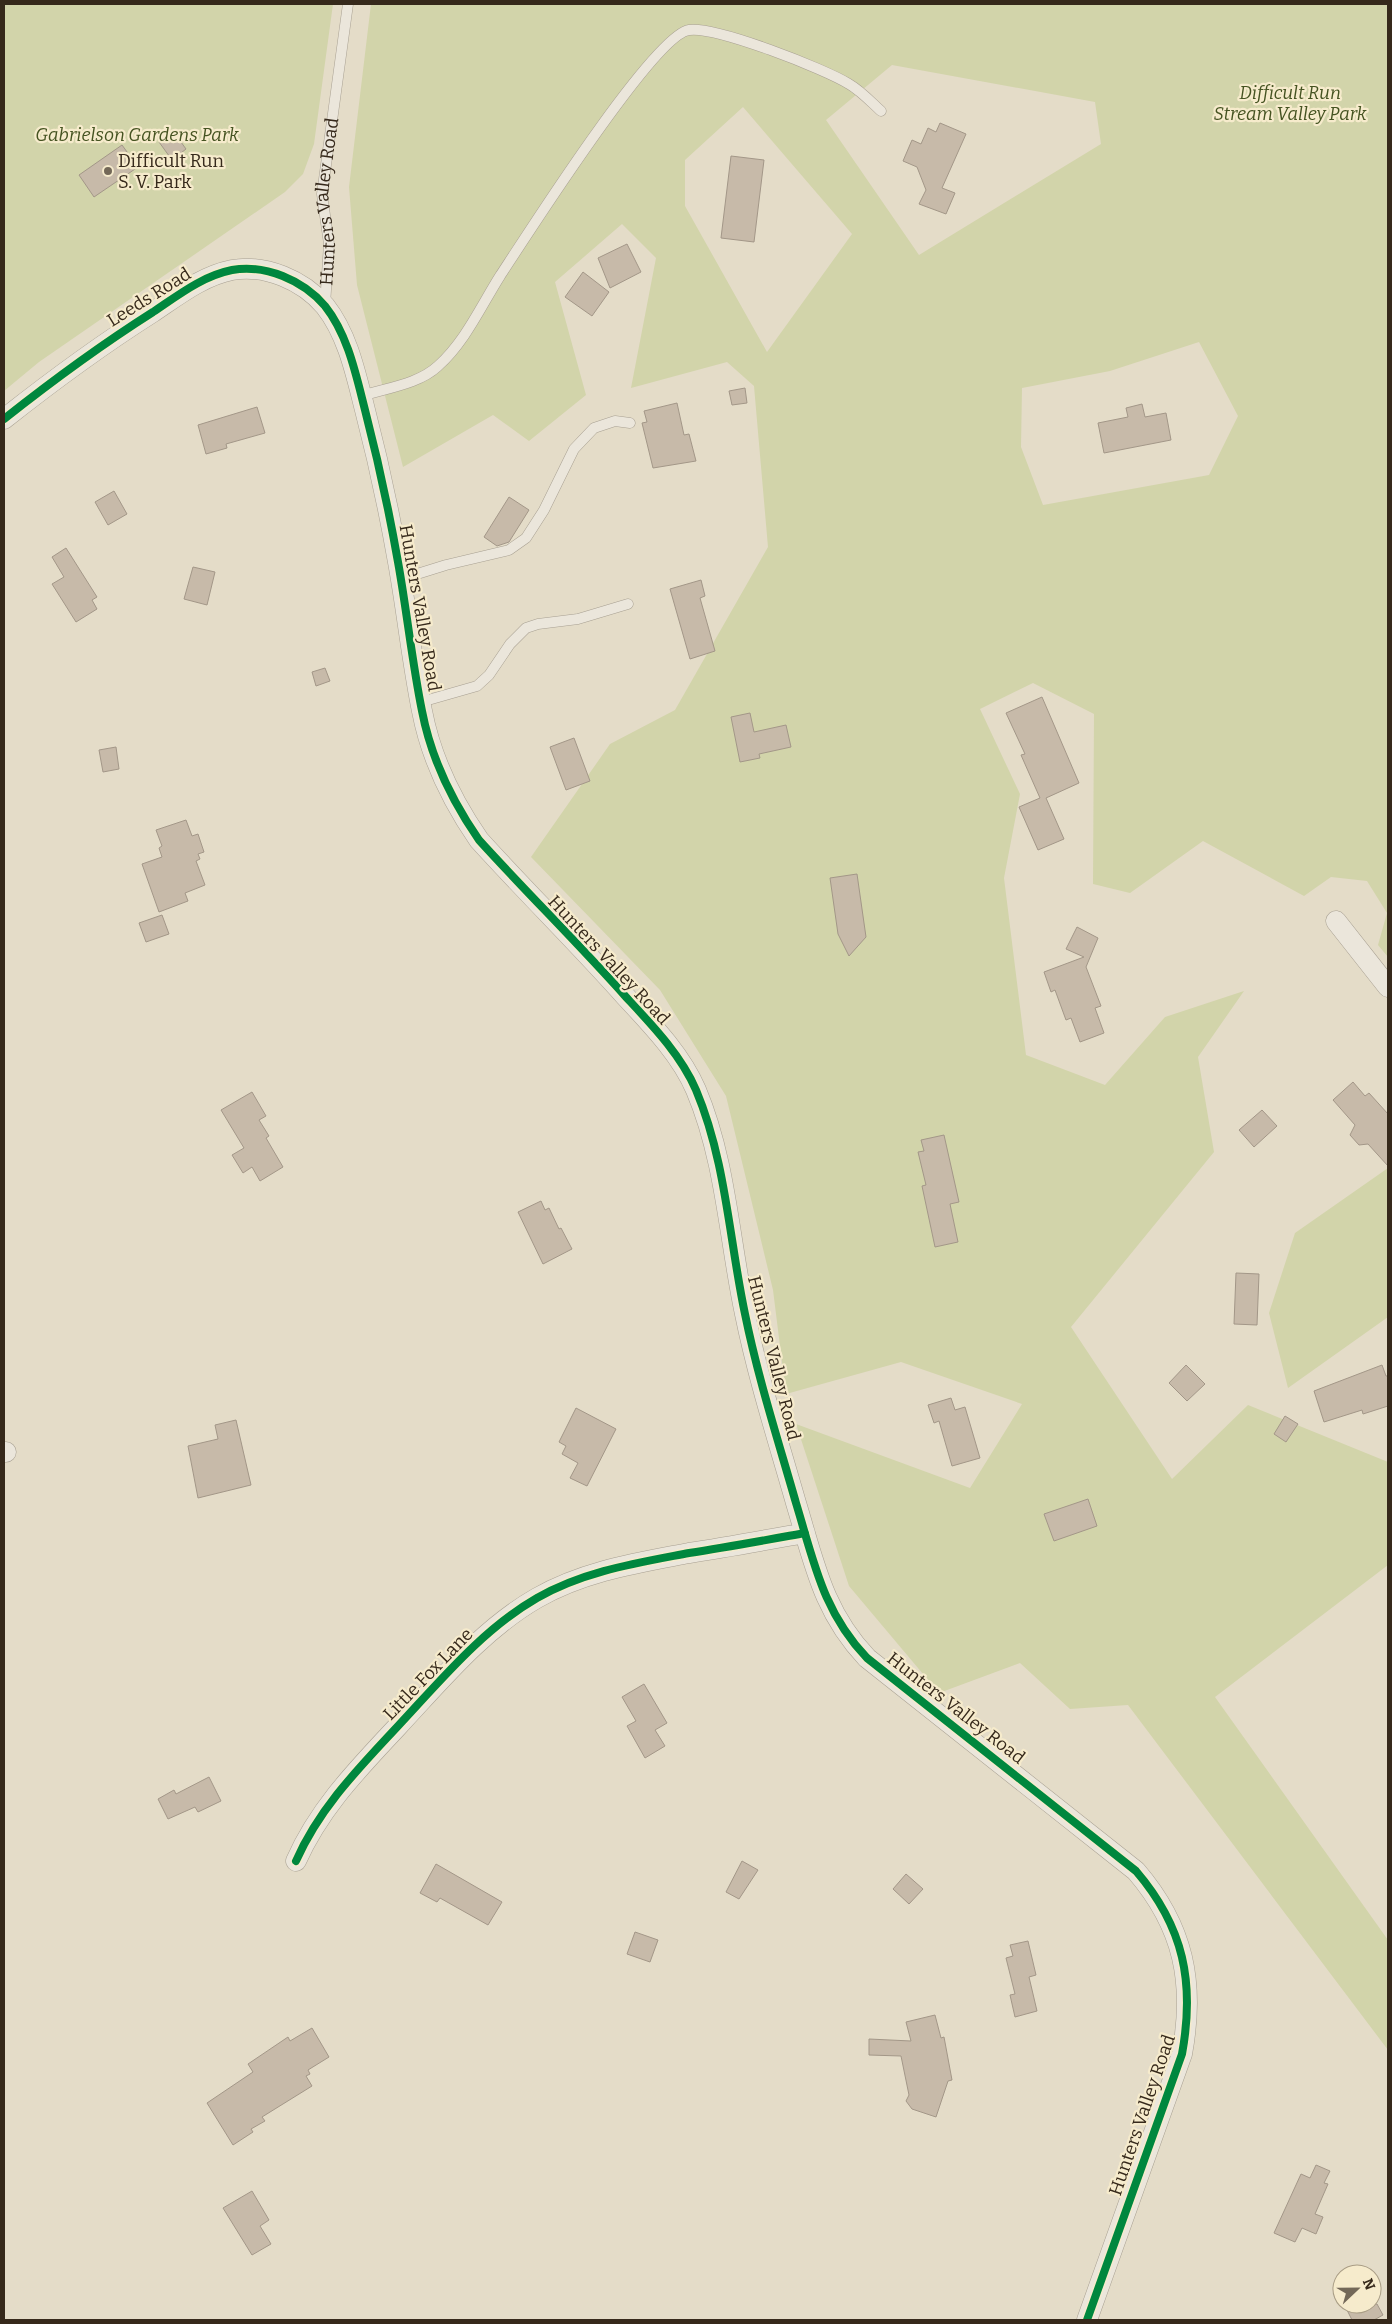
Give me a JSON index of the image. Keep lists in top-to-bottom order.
{
  "streets": {
    "street": ["Hunters Valley Road", "Leeds Road", "Little Fox Lane"]
  },
  "crossings": [
    ["Hunters Valley Road", "Leeds Road"],
    ["Hunters Valley Road", "Little Fox Lane"]
  ],
  "parks": ["Difficult Run Stream Valley Park", "Gabrielson Gardens Park"],
  "places": ["Difficult Run S. V. Park"],
  "north": "right"
}
